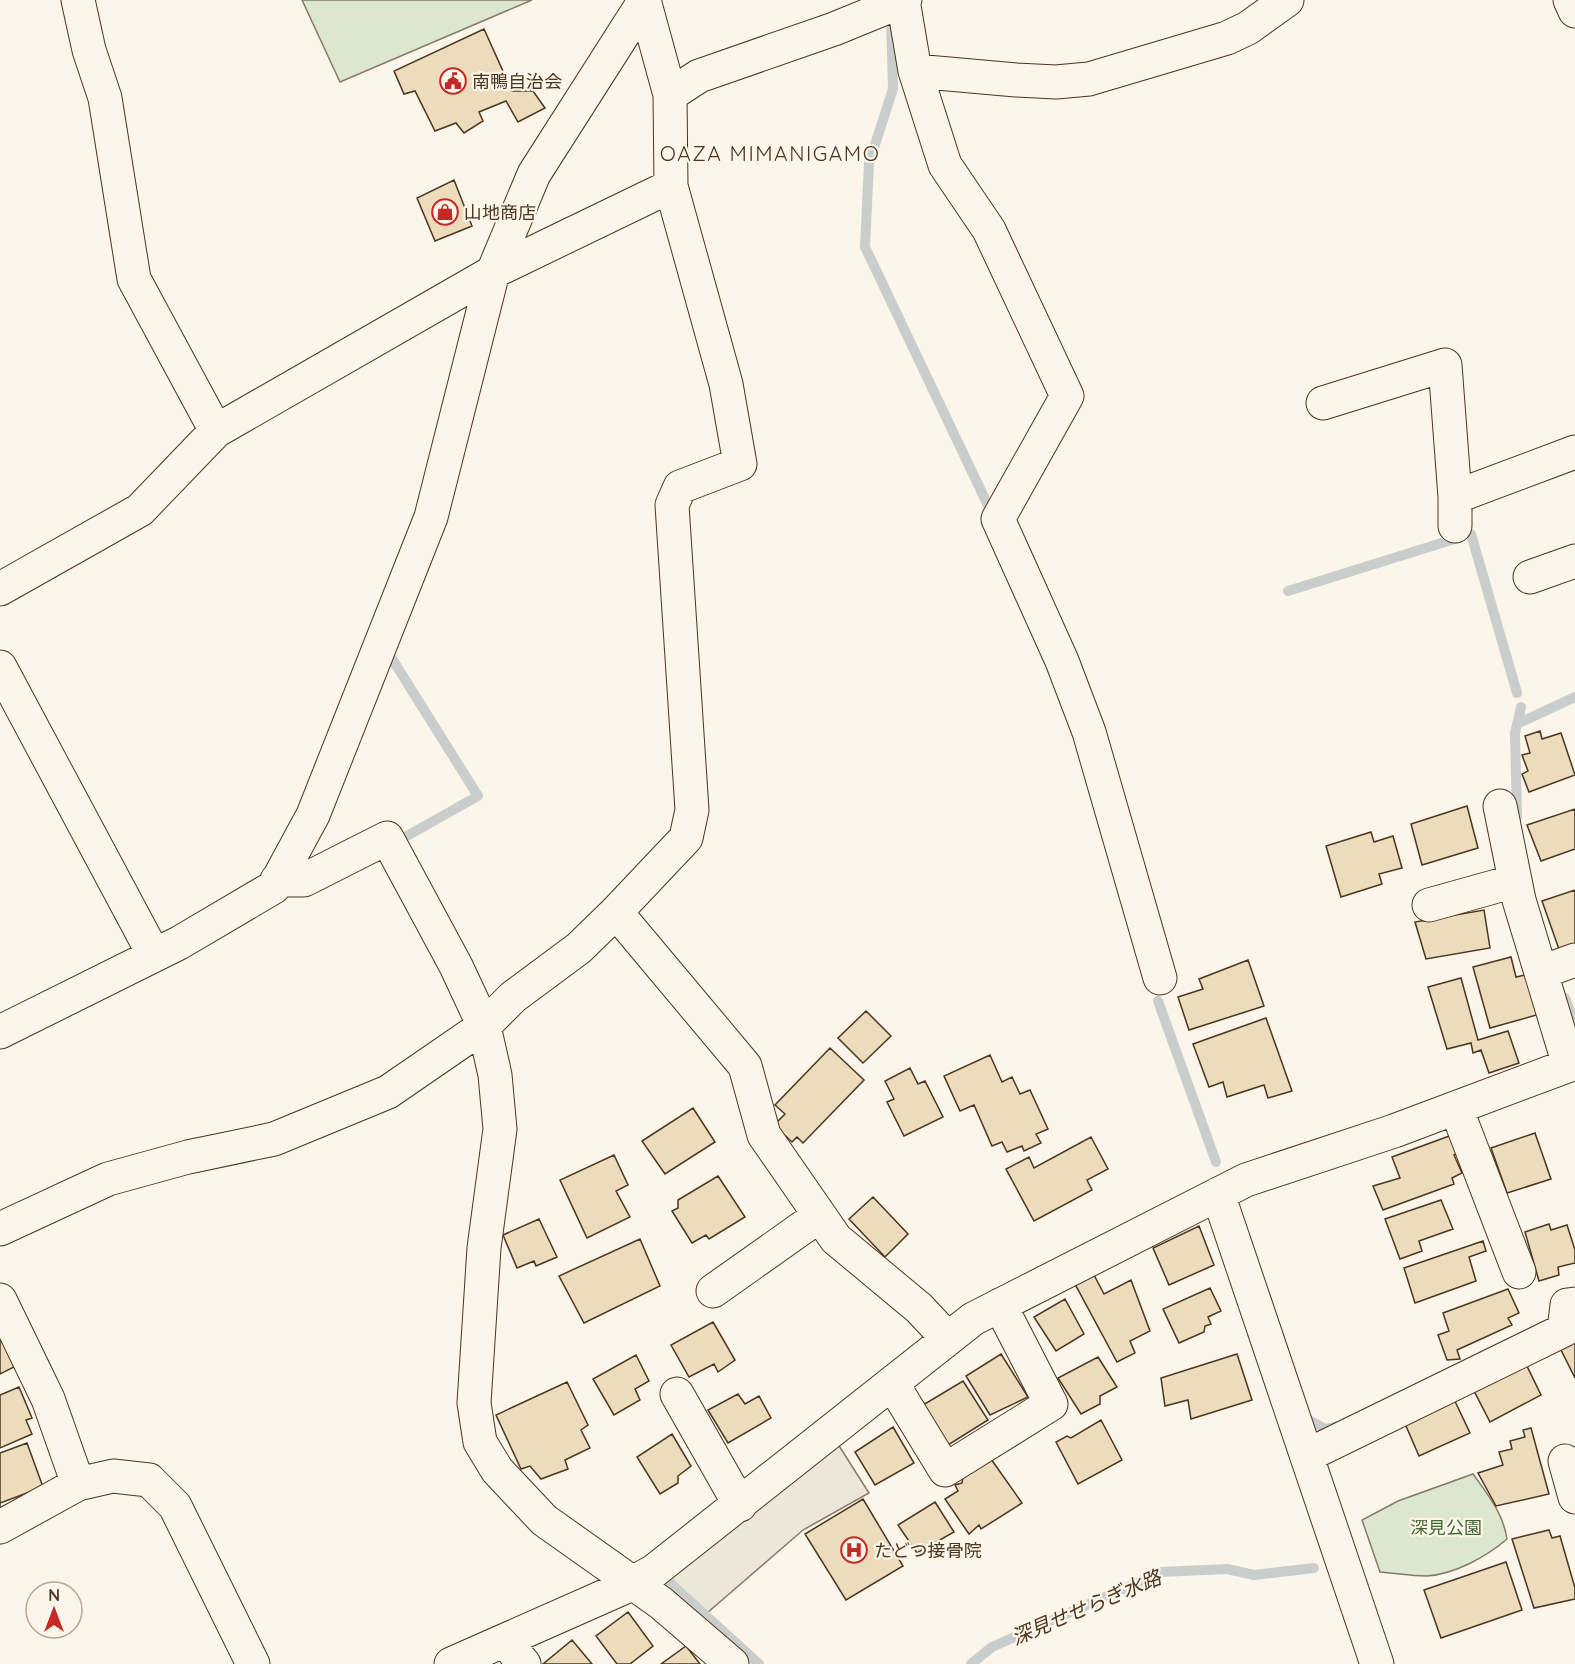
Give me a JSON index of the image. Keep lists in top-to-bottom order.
{
  "districts": ["OAZA MIMANIGAMO"],
  "water": ["深見せせらぎ水路"],
  "parks": ["深見公園"],
  "places": {
    "public building": ["南鴨自治会"],
    "shop": ["山地商店"],
    "hospital": ["たどつ接骨院"]
  },
  "north": "top"
}
